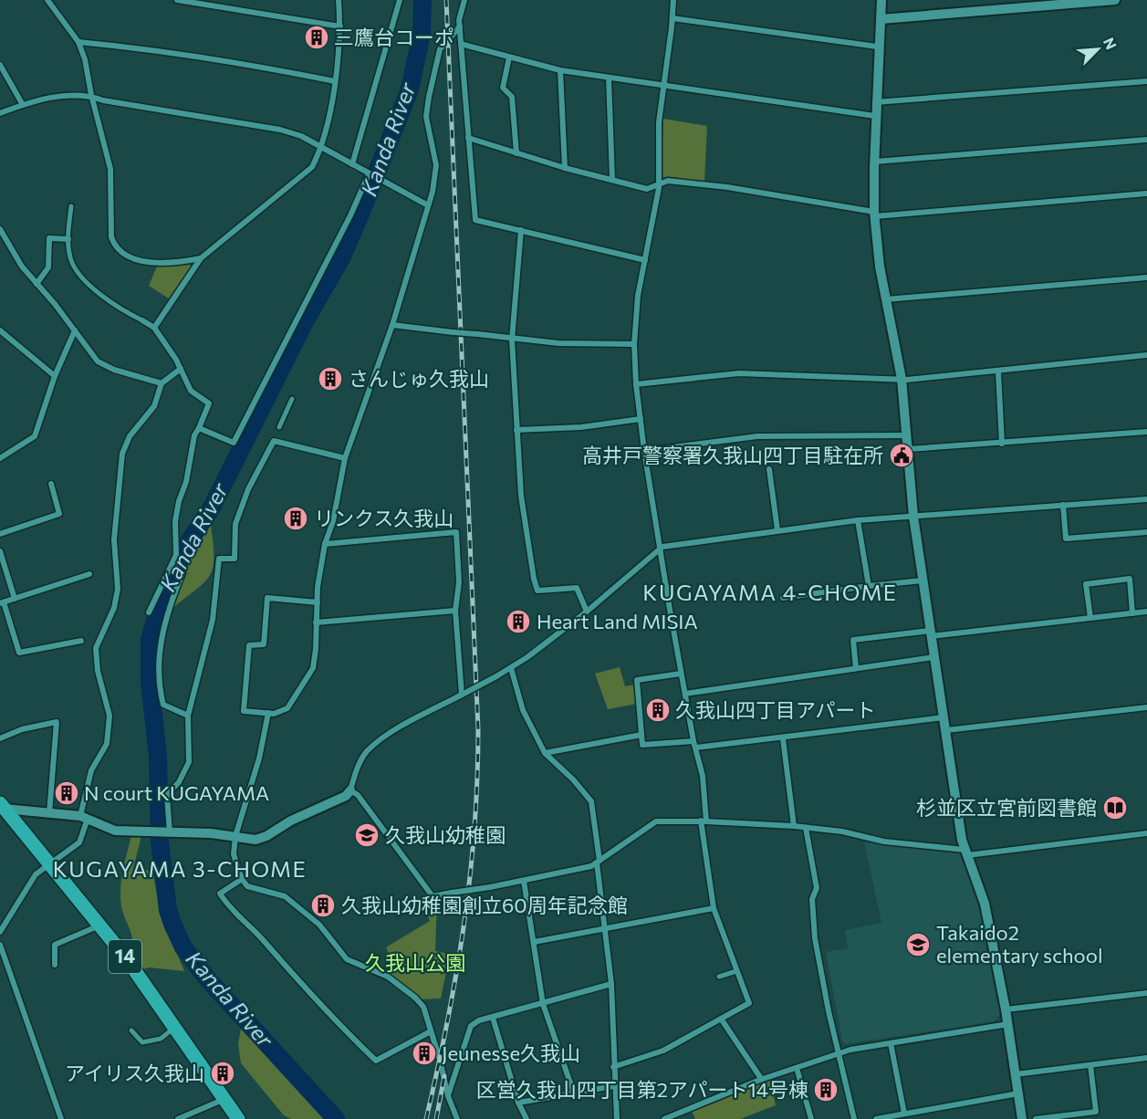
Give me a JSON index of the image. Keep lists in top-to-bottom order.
{
  "streets": {
    "main road": ["14"]
  },
  "districts": ["KUGAYAMA 4-CHOME", "KUGAYAMA 3-CHOME"],
  "water": ["Kanda River"],
  "parks": ["久我山公園"],
  "places": {
    "building": [
      "三鷹台コーポ",
      "さんじゅ久我山",
      "リンクス久我山",
      "Heart Land MISIA",
      "久我山四丁目アパート",
      "N court KUGAYAMA",
      "久我山幼稚園創立60周年記念館",
      "Jeunesse久我山",
      "アイリス久我山",
      "区営久我山四丁目第2アパート14号棟"
    ],
    "public building": ["高井戸警察署久我山四丁目駐在所"],
    "library": ["杉並区立宮前図書館"],
    "school or university": ["久我山幼稚園", "Takaido2 elementary school"]
  },
  "north": "top right"
}
